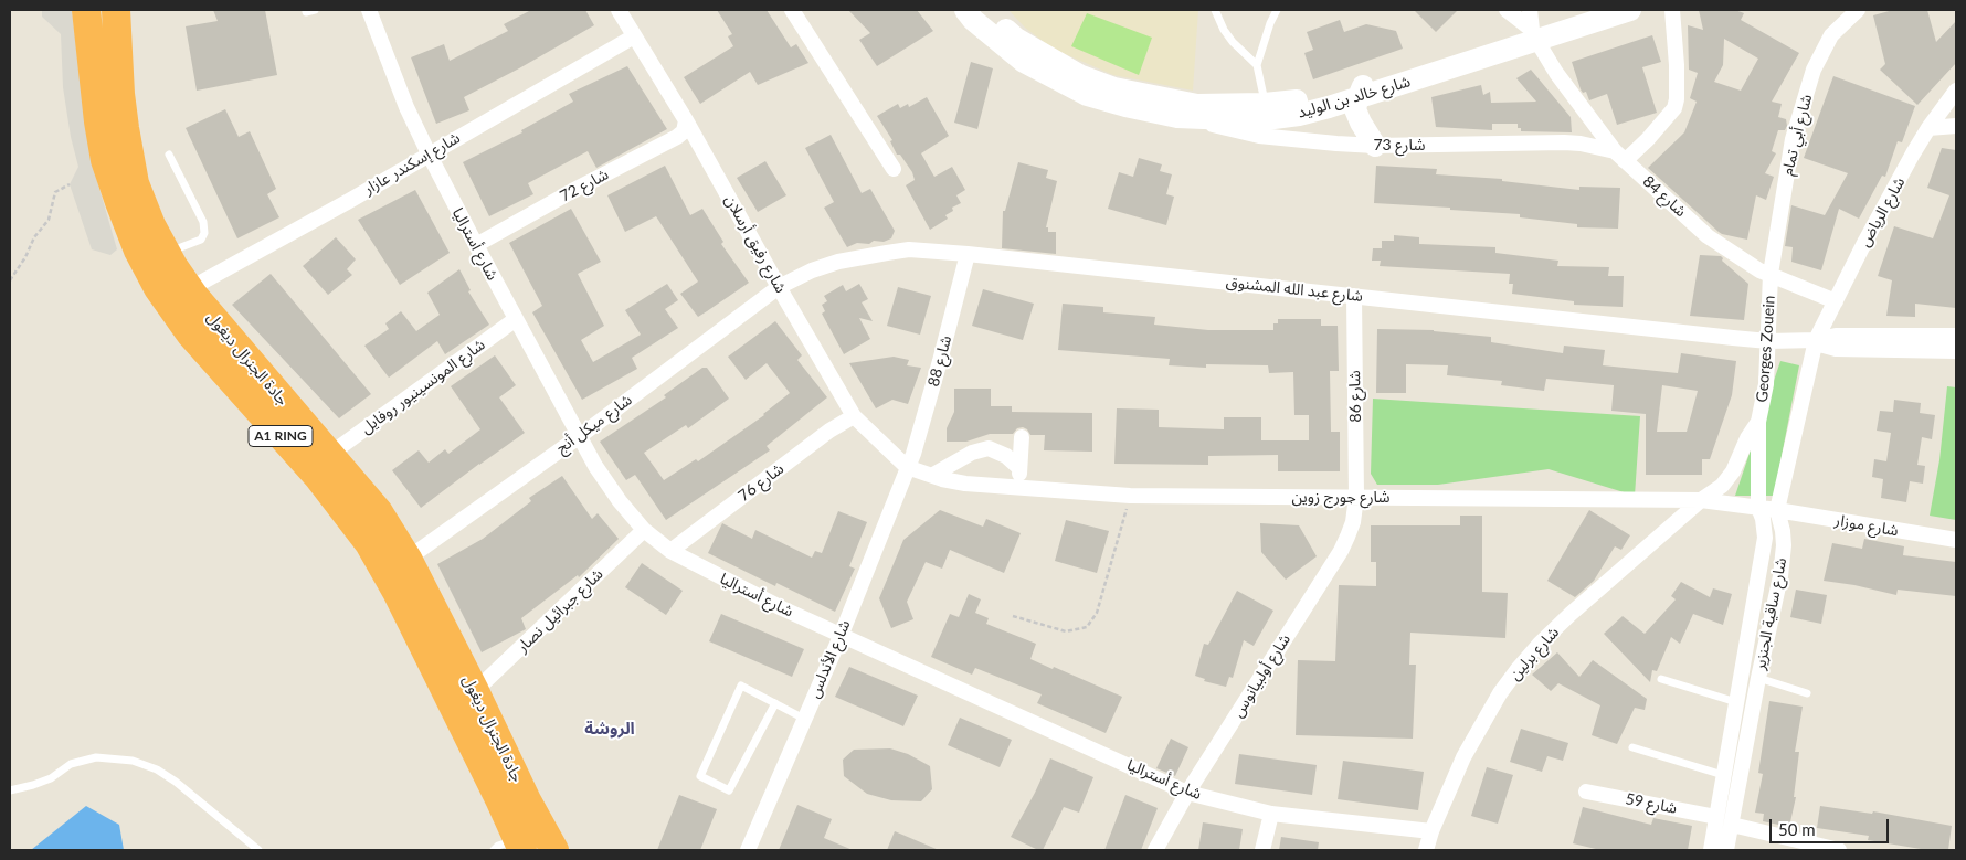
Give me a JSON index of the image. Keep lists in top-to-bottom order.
{
  "streets": {
    "highway": ["جادة الجنرال ديغول", "A1 RING"],
    "main road": ["شارع خالد بن الوليد"],
    "street": [
      "شارع أبي تمام",
      "شارع 73",
      "شارع إسكندر عازار",
      "شارع 72",
      "شارع 84",
      "شارع الرياض",
      "شارع أستراليا",
      "شارع رفيق أرسلان",
      "شارع عبد الله المشنوق",
      "Georges Zouein",
      "شارع 88",
      "شارع المونسينيور روفايل",
      "شارع 86",
      "شارع ميكل أنج",
      "شارع 76",
      "شارع جورج زوين",
      "شارع موزار",
      "شارع جبرائيل نصار",
      "شارع ساقية الجنزير",
      "شارع برلين",
      "شارع الأندلس",
      "شارع أولبيانوس",
      "شارع 59"
    ]
  },
  "crossings": [
    ["شارع خالد بن الوليد", "شارع 73"],
    ["شارع خالد بن الوليد", "شارع 84"],
    ["شارع أبي تمام", "شارع 84"],
    ["شارع أبي تمام", "Georges Zouein"],
    ["شارع 73", "شارع 84"],
    ["شارع إسكندر عازار", "شارع أستراليا"],
    ["شارع إسكندر عازار", "شارع رفيق أرسلان"],
    ["شارع إسكندر عازار", "جادة الجنرال ديغول"],
    ["شارع 72", "شارع أستراليا"],
    ["شارع 72", "شارع رفيق أرسلان"],
    ["شارع 84", "شارع الرياض"],
    ["شارع 84", "Georges Zouein"],
    ["شارع الرياض", "شارع عبد الله المشنوق"],
    ["شارع الرياض", "شارع ساقية الجنزير"],
    ["شارع أستراليا", "شارع المونسينيور روفايل"],
    ["شارع أستراليا", "شارع ميكل أنج"],
    ["شارع أستراليا", "شارع 76"],
    ["شارع أستراليا", "شارع جبرائيل نصار"],
    ["شارع أستراليا", "شارع برلين"],
    ["شارع أستراليا", "شارع الأندلس"],
    ["شارع أستراليا", "شارع أولبيانوس"],
    ["شارع رفيق أرسلان", "شارع عبد الله المشنوق"],
    ["شارع رفيق أرسلان", "شارع 88"],
    ["شارع رفيق أرسلان", "شارع ميكل أنج"],
    ["شارع رفيق أرسلان", "شارع 76"],
    ["شارع رفيق أرسلان", "شارع جورج زوين"],
    ["شارع رفيق أرسلان", "شارع الأندلس"],
    ["شارع عبد الله المشنوق", "Georges Zouein"],
    ["شارع عبد الله المشنوق", "شارع 88"],
    ["شارع عبد الله المشنوق", "شارع 86"],
    ["شارع عبد الله المشنوق", "شارع ميكل أنج"],
    ["شارع عبد الله المشنوق", "شارع ساقية الجنزير"],
    ["Georges Zouein", "شارع جورج زوين"],
    ["Georges Zouein", "شارع ساقية الجنزير"],
    ["Georges Zouein", "شارع برلين"],
    ["جادة الجنرال ديغول", "شارع المونسينيور روفايل"],
    ["جادة الجنرال ديغول", "شارع ميكل أنج"],
    ["جادة الجنرال ديغول", "شارع جبرائيل نصار"],
    ["شارع 88", "شارع جورج زوين"],
    ["شارع 88", "شارع الأندلس"],
    ["شارع 86", "شارع جورج زوين"],
    ["شارع 86", "شارع أولبيانوس"],
    ["شارع جورج زوين", "شارع موزار"],
    ["شارع جورج زوين", "شارع ساقية الجنزير"],
    ["شارع جورج زوين", "شارع برلين"],
    ["شارع جورج زوين", "شارع الأندلس"],
    ["شارع جورج زوين", "شارع أولبيانوس"],
    ["شارع موزار", "شارع ساقية الجنزير"],
    ["شارع ساقية الجنزير", "شارع 59"]
  ],
  "districts": ["الروشة"],
  "scale_bar": "50 m"
}
